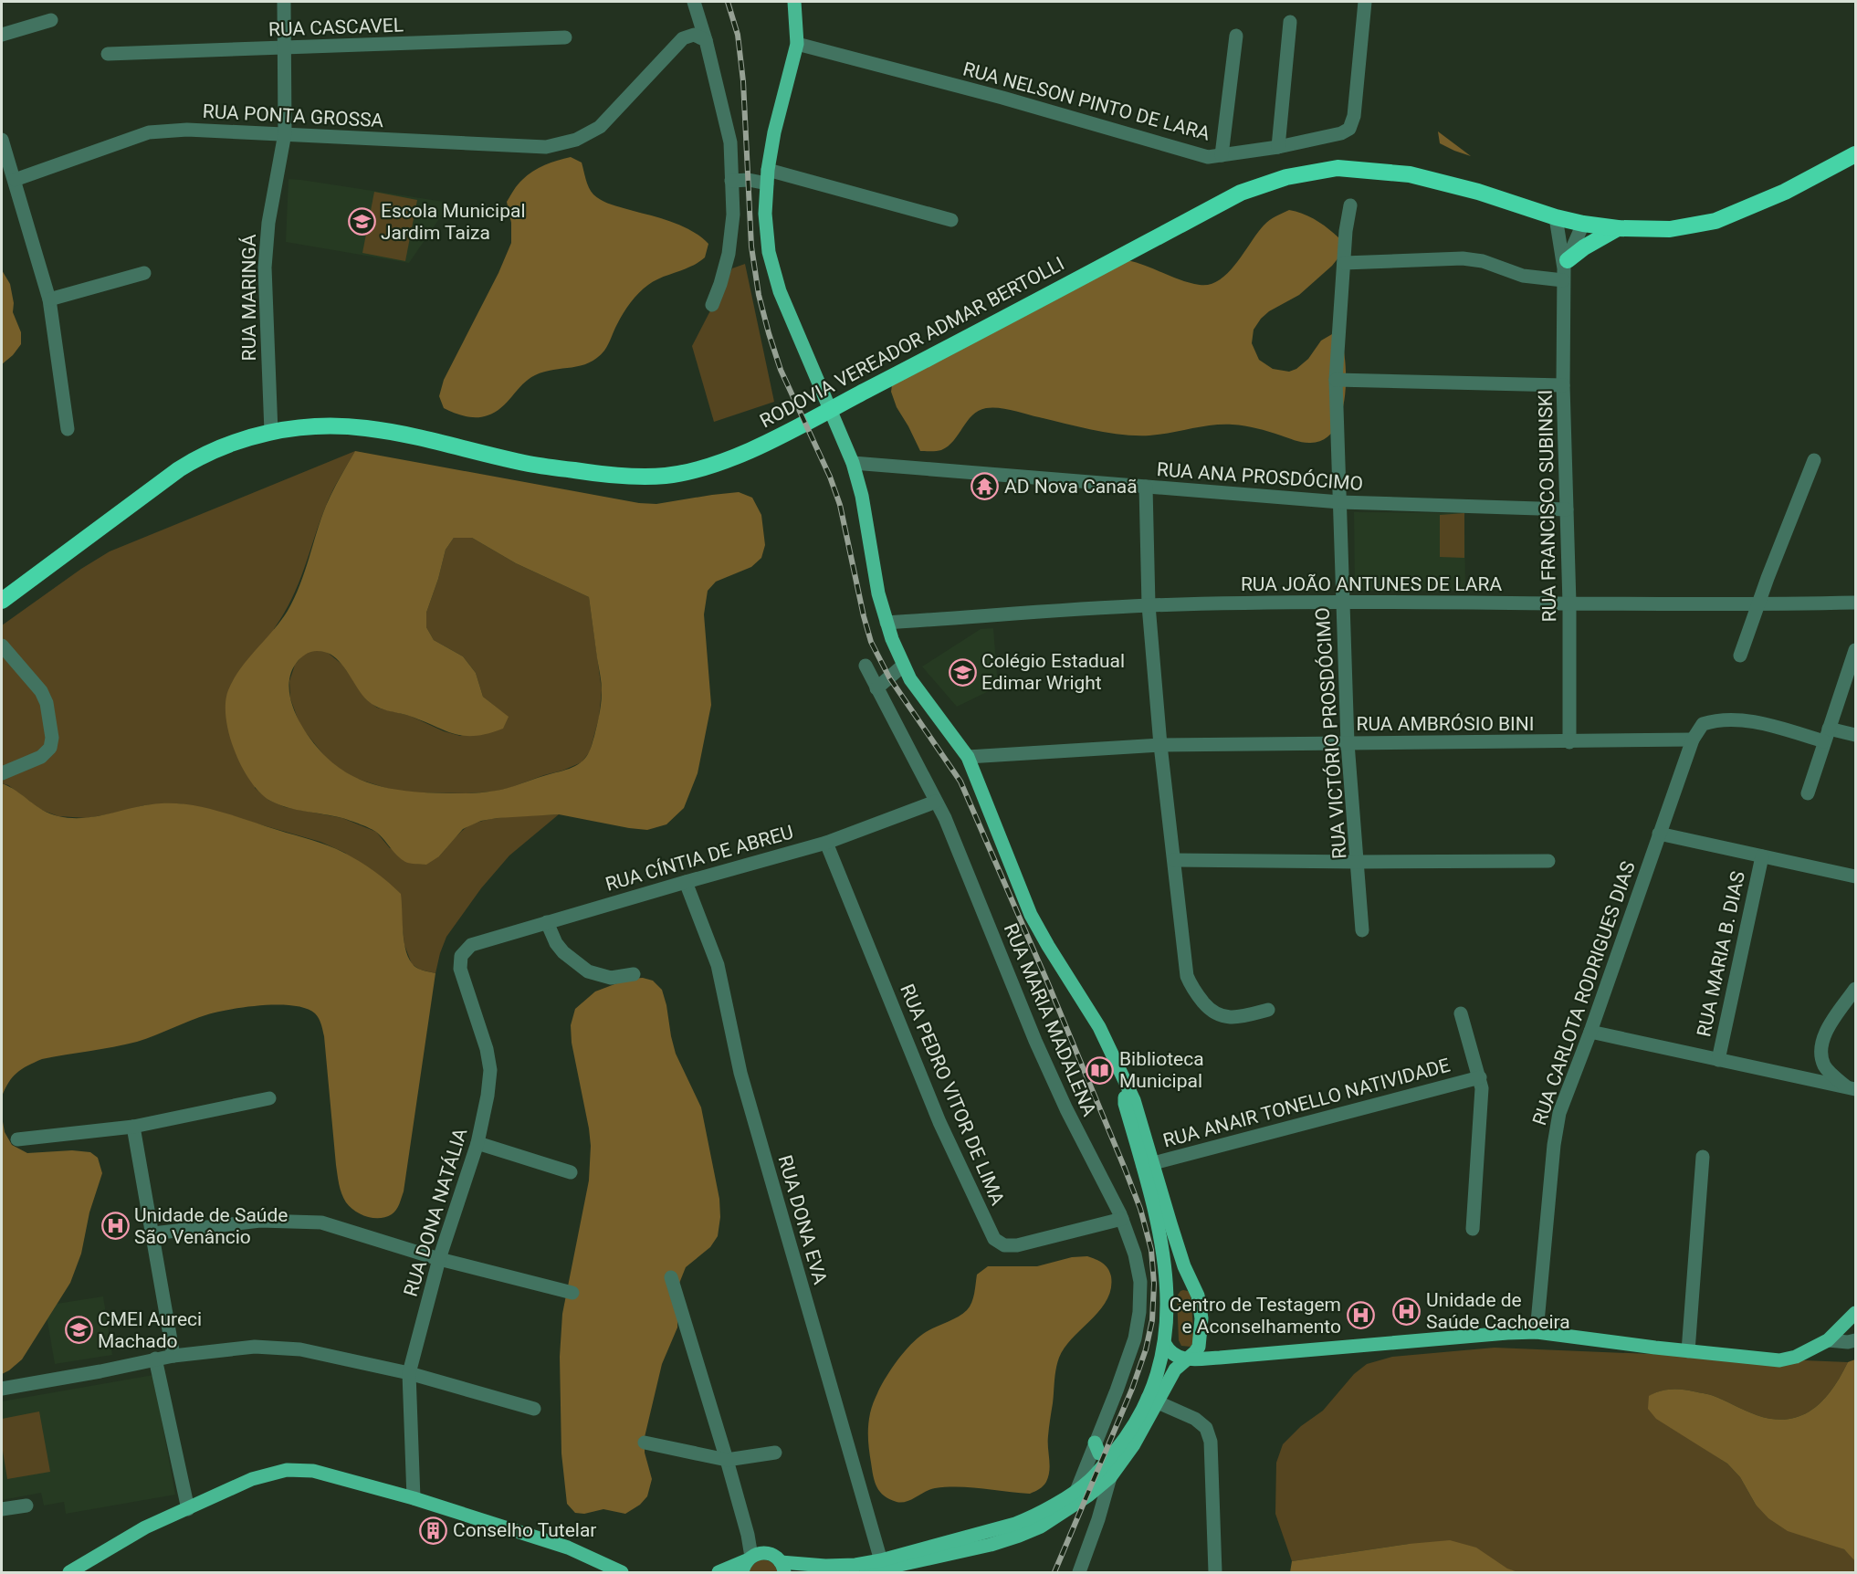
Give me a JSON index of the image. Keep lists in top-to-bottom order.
{
  "streets": {
    "highway": ["RODOVIA VEREADOR ADMAR BERTOLLI"],
    "street": [
      "RUA CASCAVEL",
      "RUA NELSON PINTO DE LARA",
      "RUA PONTA GROSSA",
      "RUA MARINGÁ",
      "RUA ANA PROSDÓCIMO",
      "RUA FRANCISCO SUBINSKI",
      "RUA JOÃO ANTUNES DE LARA",
      "RUA AMBRÓSIO BINI",
      "RUA VICTÓRIO PROSDÓCIMO",
      "RUA CÍNTIA DE ABREU",
      "RUA MARIA B. DIAS",
      "RUA CARLOTA RODRIGUES DIAS",
      "RUA MARIA MADALENA",
      "RUA PEDRO VITOR DE LIMA",
      "RUA ANAIR TONELLO NATIVIDADE",
      "RUA DONA NATÁLIA",
      "RUA DONA EVA"
    ]
  },
  "crossings": [
    ["RUA CASCAVEL", "RUA MARINGÁ"],
    ["RUA PONTA GROSSA", "RUA MARINGÁ"],
    ["RUA MARINGÁ", "RODOVIA VEREADOR ADMAR BERTOLLI"],
    ["RODOVIA VEREADOR ADMAR BERTOLLI", "RUA FRANCISCO SUBINSKI"],
    ["RUA ANA PROSDÓCIMO", "RUA FRANCISCO SUBINSKI"],
    ["RUA ANA PROSDÓCIMO", "RUA VICTÓRIO PROSDÓCIMO"],
    ["RUA FRANCISCO SUBINSKI", "RUA JOÃO ANTUNES DE LARA"],
    ["RUA FRANCISCO SUBINSKI", "RUA AMBRÓSIO BINI"],
    ["RUA JOÃO ANTUNES DE LARA", "RUA VICTÓRIO PROSDÓCIMO"],
    ["RUA AMBRÓSIO BINI", "RUA VICTÓRIO PROSDÓCIMO"],
    ["RUA AMBRÓSIO BINI", "RUA CARLOTA RODRIGUES DIAS"],
    ["RUA CÍNTIA DE ABREU", "RUA MARIA MADALENA"],
    ["RUA CÍNTIA DE ABREU", "RUA PEDRO VITOR DE LIMA"],
    ["RUA CÍNTIA DE ABREU", "RUA DONA NATÁLIA"],
    ["RUA CÍNTIA DE ABREU", "RUA DONA EVA"],
    ["RUA MARIA MADALENA", "RUA PEDRO VITOR DE LIMA"]
  ],
  "places": {
    "school or university": ["Escola Municipal Jardim Taiza", "Colégio Estadual Edimar Wright", "CMEI Aureci Machado"],
    "temple": ["AD Nova Canaã"],
    "library": ["Biblioteca Municipal"],
    "hospital": ["Unidade de Saúde São Venâncio", "Unidade de Saúde Cachoeira", "Centro de Testagem e Aconselhamento"],
    "building": ["Conselho Tutelar"]
  }
}
